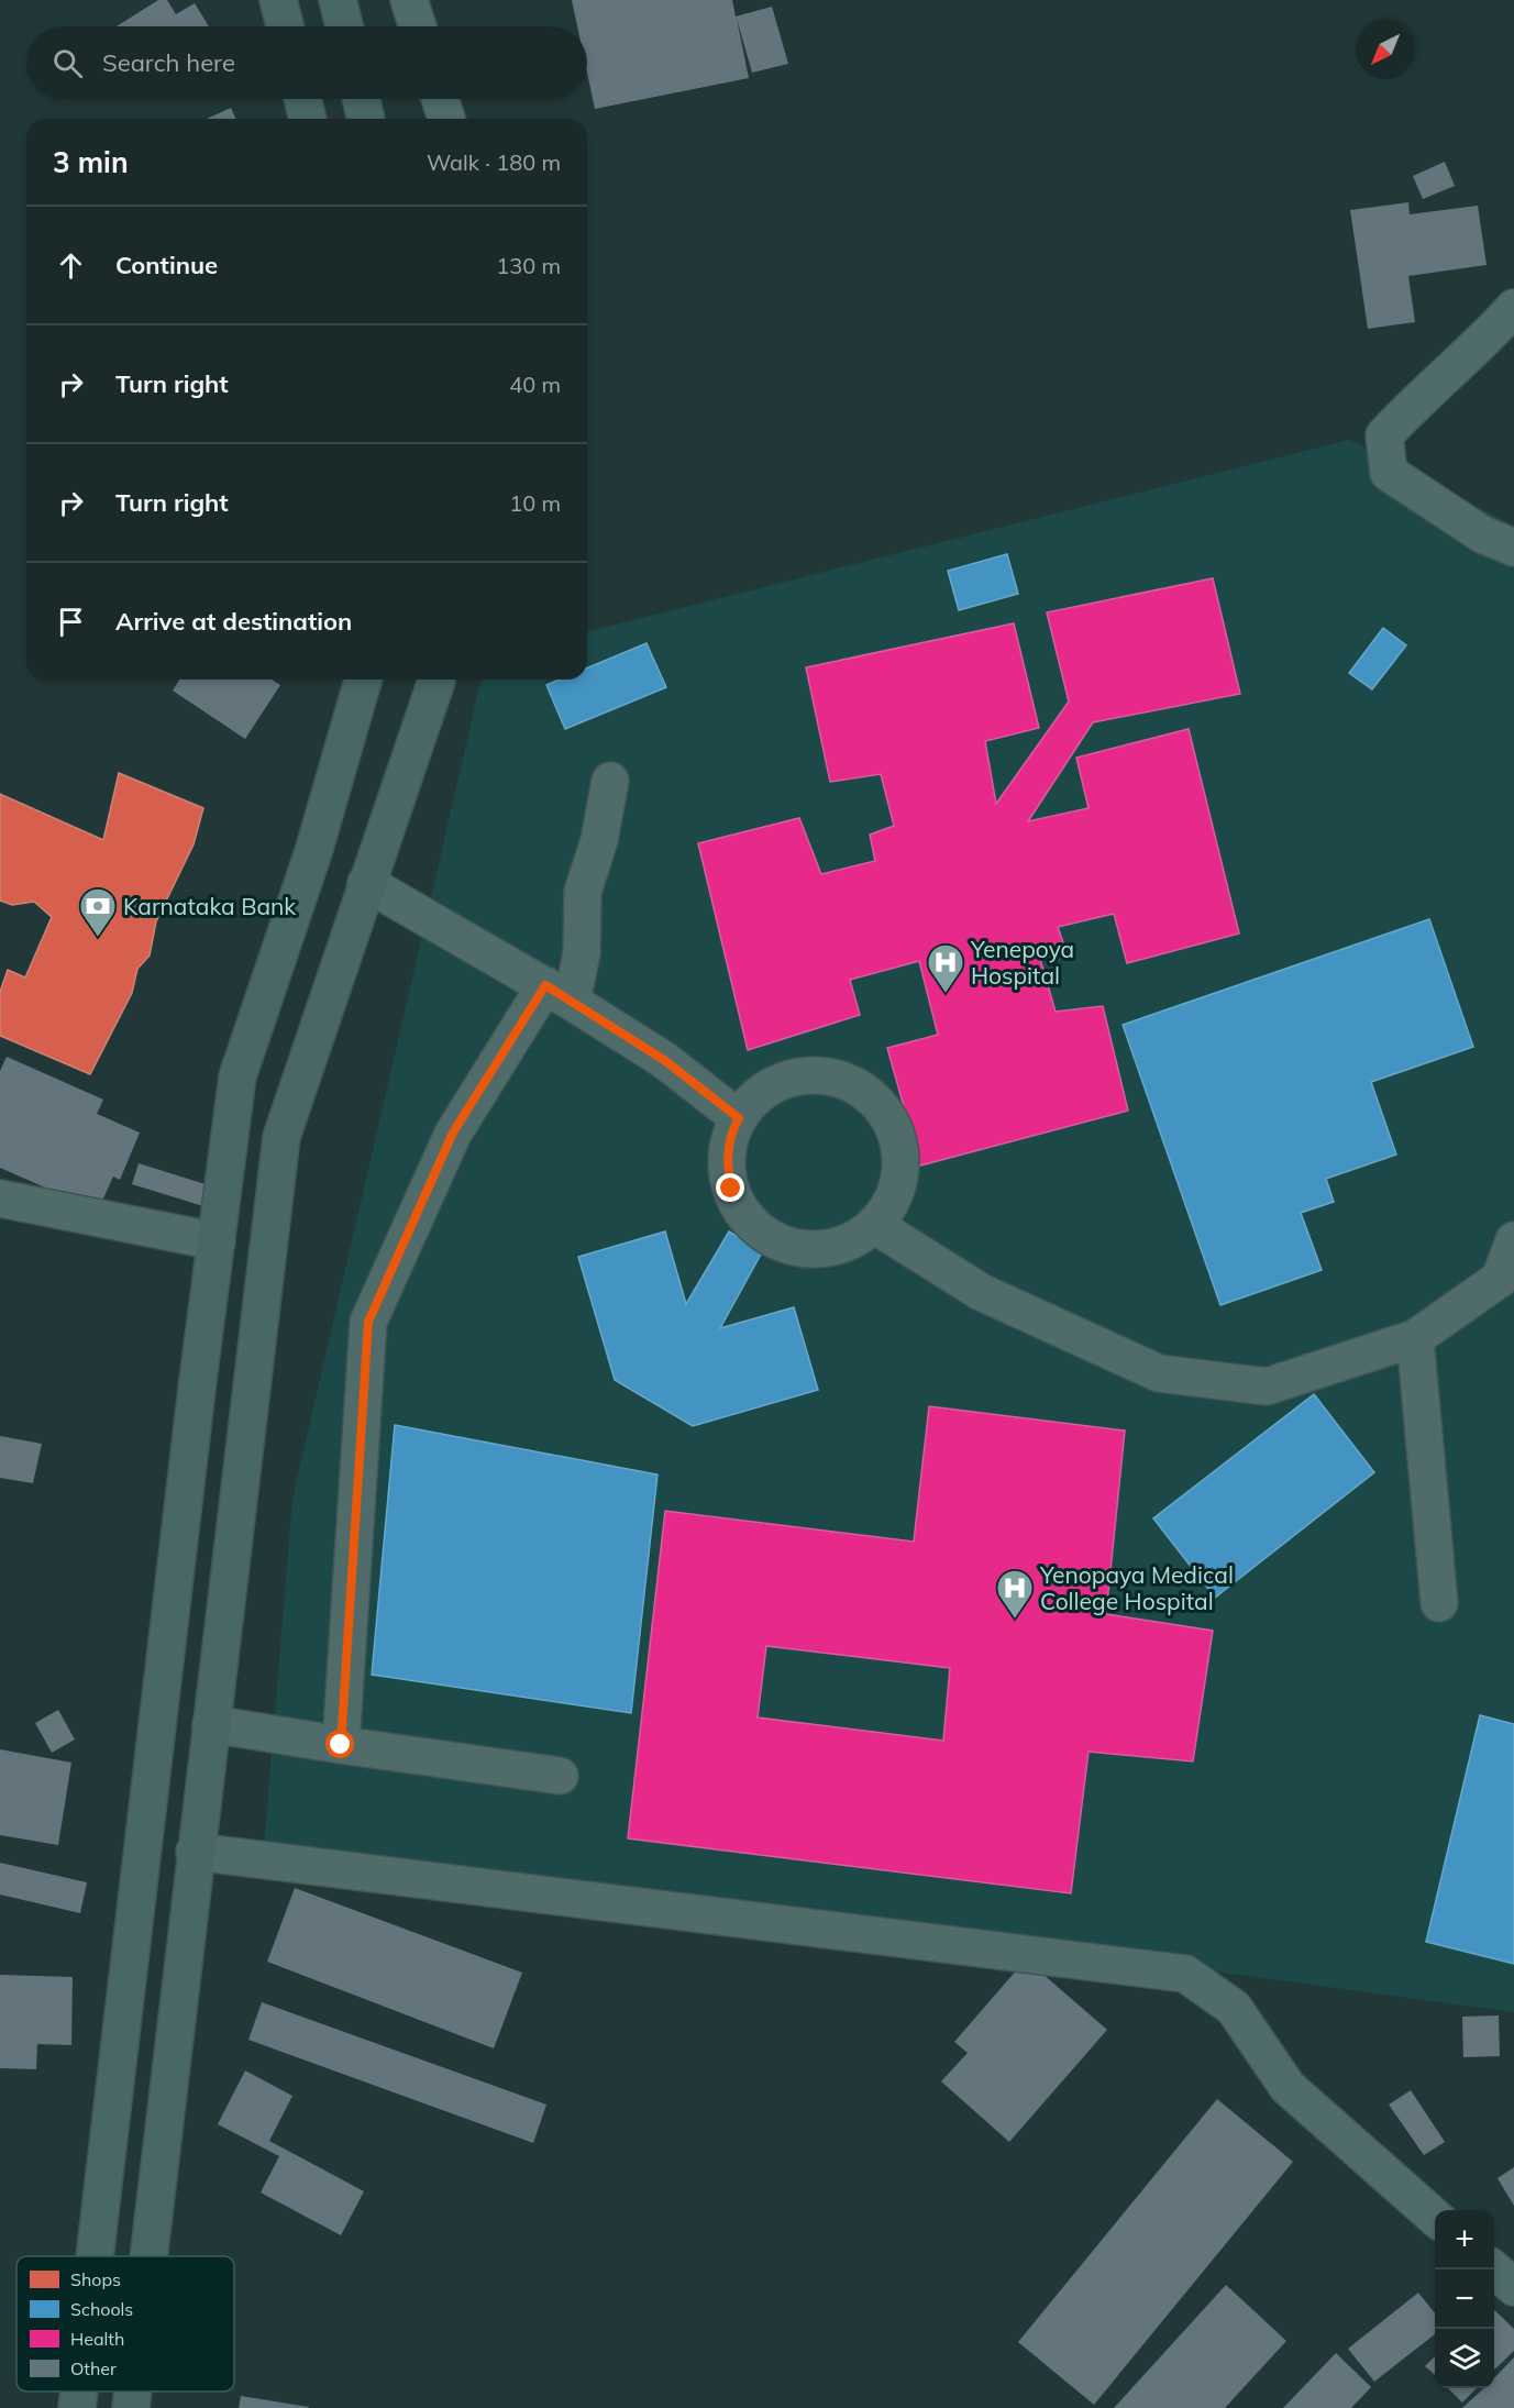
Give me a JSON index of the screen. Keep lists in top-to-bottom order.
{
  "places": {
    "bank": ["Karnataka Bank"],
    "hospital": ["Yenepoya Hospital", "Yenopaya Medical College Hospital"]
  },
  "legend": [
    "Shops",
    "Schools",
    "Health",
    "Other"
  ],
  "north": "bottom left",
  "page": {
    "search": "Search here",
    "heading": ["3 min", "Walk · 180 m"],
    "list": [
      ["Continue", "130 m"],
      ["Turn right", "40 m"],
      ["Turn right", "10 m"],
      "Arrive at destination"
    ],
    "map_buttons": ["+", "−"]
  }
}
